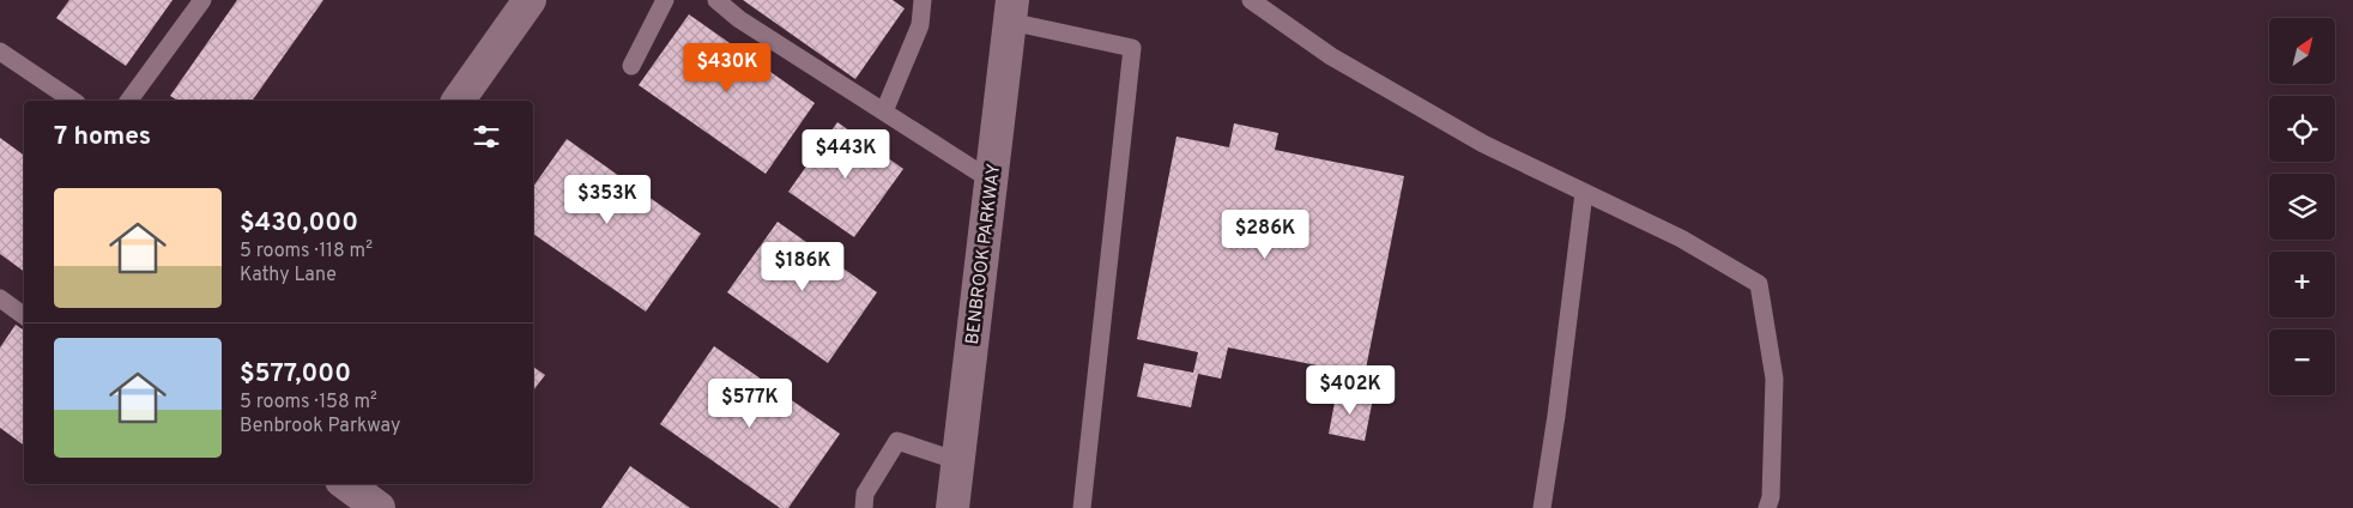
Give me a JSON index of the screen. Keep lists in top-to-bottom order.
{
  "streets": {
    "street": ["BENBROOK PARKWAY"]
  },
  "north": "top right",
  "page": {
    "map_buttons": ["+", "−"],
    "price": [
      "$430K",
      "$443K",
      "$353K",
      "$286K",
      "$186K",
      "$402K",
      "$577K"
    ],
    "heading": "7 homes",
    "list": [
      {
        "name": "$430,000",
        "note": "5 rooms · 118 m² · Kathy Lane"
      },
      {
        "name": "$577,000",
        "note": "5 rooms · 158 m² · Benbrook Parkway"
      }
    ]
  }
}
